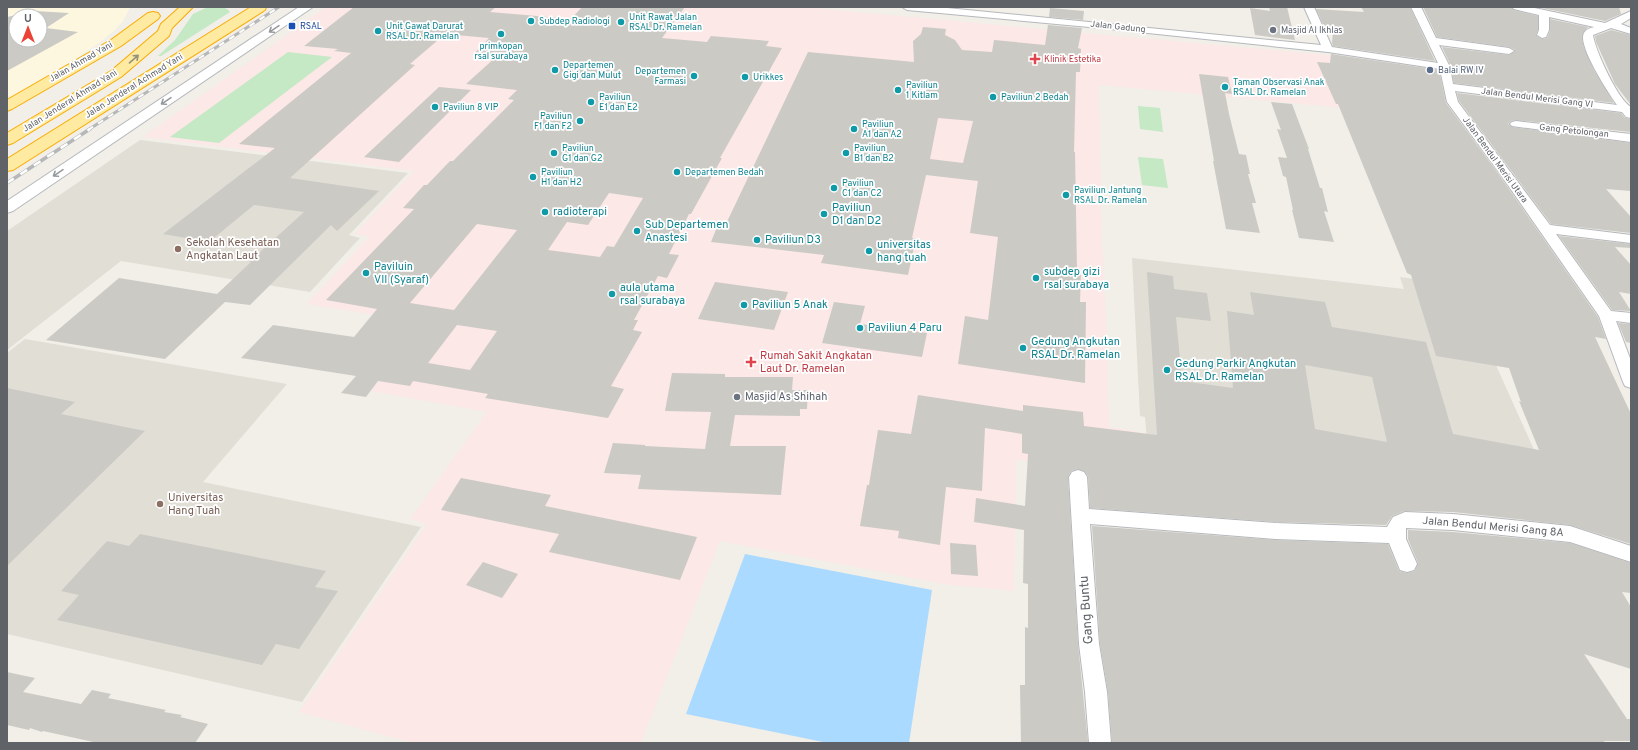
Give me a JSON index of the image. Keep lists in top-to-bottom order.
{
  "streets": {
    "highway": ["Jalan Ahmad Yani", "Jalan Jenderal Achmad Yani", "Jalan Jenderal Ahmad Yani"],
    "street": [
      "Jalan Gadung",
      "Jalan Bendul Merisi Gang VI",
      "Gang Petolongan",
      "Jalan Bendul Merisi Utara",
      "Jalan Bendul Merisi Gang 8A",
      "Gang Buntu"
    ]
  },
  "crossings": [
    ["Jalan Gadung", "Jalan Bendul Merisi Utara"],
    ["Jalan Bendul Merisi Gang VI", "Jalan Bendul Merisi Utara"]
  ],
  "places": {
    "other": [
      "Subdep Radiologi",
      "Unit Rawat Jalan RSAL Dr. Ramelan",
      "Masjid Al Ikhlas",
      "Unit Gawat Darurat RSAL Dr. Ramelan",
      "primkopan rsal surabaya",
      "Departemen Gigi dan Mulut",
      "Balai RW IV",
      "Departemen Farmasi",
      "Urikkes",
      "Taman Observasi Anak RSAL Dr. Ramelan",
      "Paviliun 1 Kitlam",
      "Paviliun 2 Bedah",
      "Paviliun E1 dan E2",
      "Paviliun 8 VIP",
      "Paviliun F1 dan F2",
      "Paviliun A1 dan A2",
      "Paviliun G1 dan G2",
      "Paviliun B1 dan B2",
      "Departemen Bedah",
      "Paviliun H1 dan H2",
      "Paviliun C1 dan C2",
      "Paviliun Jantung RSAL Dr. Ramelan",
      "radioterapi",
      "Paviliun D1 dan D2",
      "Sub Departemen Anastesi",
      "Paviliun D3",
      "Sekolah Kesehatan Angkatan Laut",
      "universitas hang tuah",
      "Paviluin VII (Syaraf)",
      "subdep gizi rsal surabaya",
      "aula utama rsal surabaya",
      "Paviliun 5 Anak",
      "Paviliun 4 Paru",
      "Gedung Angkutan RSAL Dr. Ramelan",
      "Gedung Parkir Angkutan RSAL Dr. Ramelan",
      "Masjid As Shihah",
      "Universitas Hang Tuah"
    ],
    "transit": ["RSAL"],
    "health": ["Klinik Estetika", "Rumah Sakit Angkatan Laut Dr. Ramelan"]
  },
  "north": "top"
}
